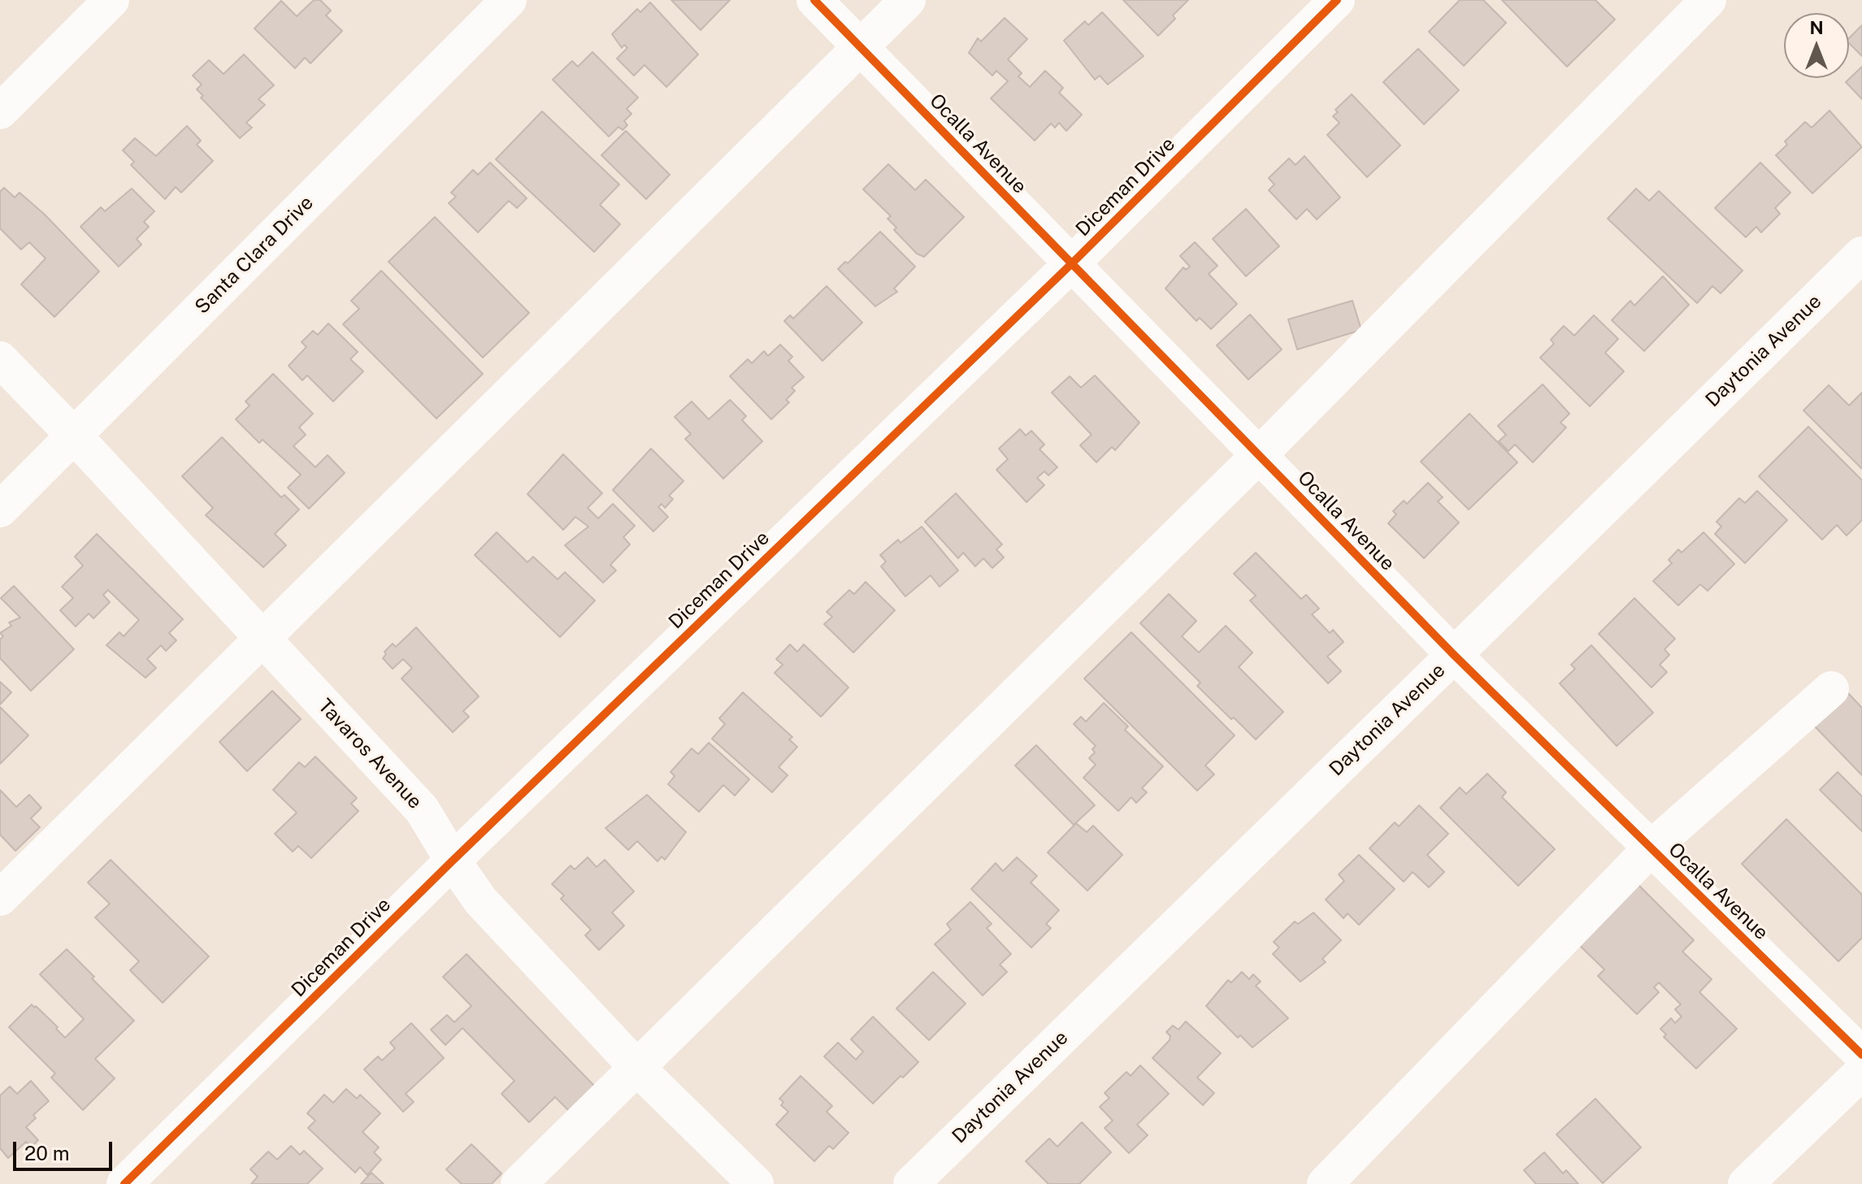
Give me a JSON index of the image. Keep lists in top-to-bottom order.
{
  "streets": {
    "street": [
      "Ocalla Avenue",
      "Diceman Drive",
      "Santa Clara Drive",
      "Daytonia Avenue",
      "Tavaros Avenue"
    ]
  },
  "crossings": [
    ["Ocalla Avenue", "Diceman Drive"],
    ["Ocalla Avenue", "Daytonia Avenue"],
    ["Diceman Drive", "Tavaros Avenue"],
    ["Santa Clara Drive", "Tavaros Avenue"]
  ],
  "scale_bar": "20 m",
  "north": "top"
}
